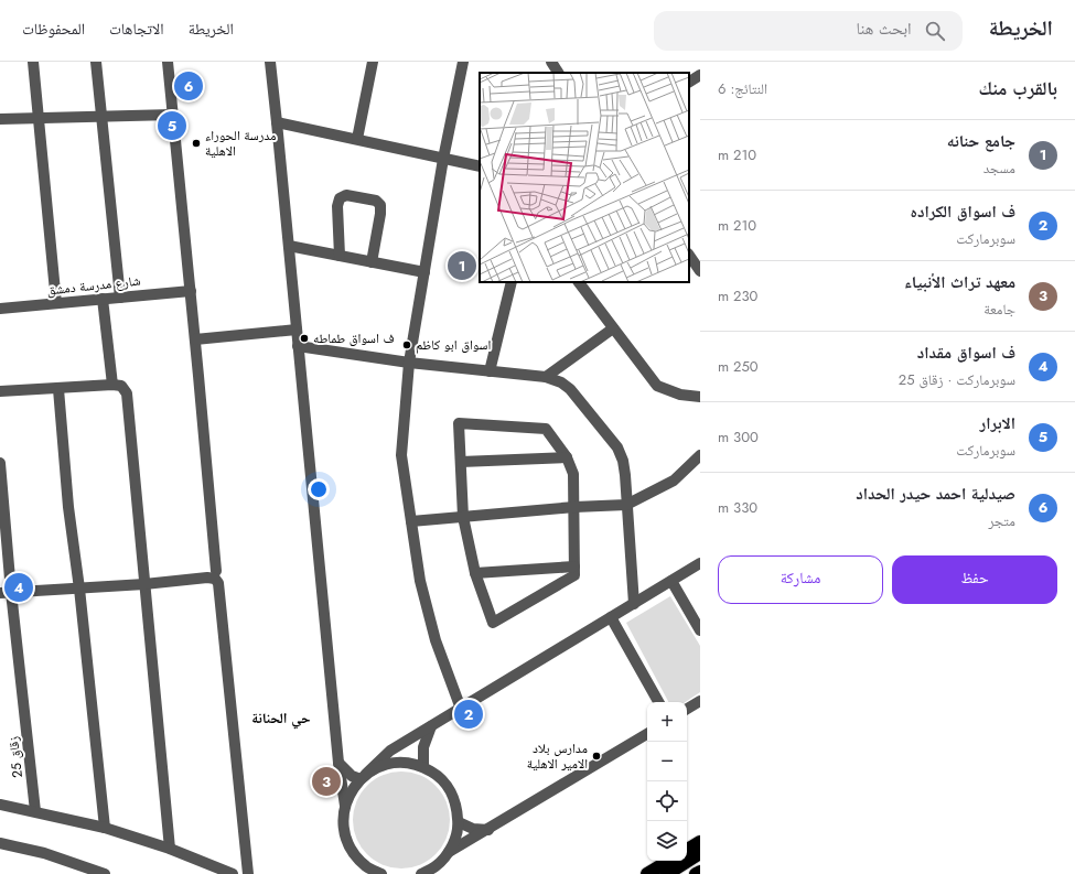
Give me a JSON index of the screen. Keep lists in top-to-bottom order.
{
  "streets": {
    "street": ["شارع مدرسة دمشق", "زقاق 25"]
  },
  "districts": ["حي الحنانة"],
  "places": [
    "مدرسة الحوراء الاهلية",
    "ف اسواق طماطه",
    "اسواق ابو كاظم",
    "مدارس بلاد الامير الاهلية"
  ],
  "page": {
    "header": "الخريطة",
    "search": "ابحث هنا",
    "nav": ["الخريطة", "الاتجاهات", "المحفوظات"],
    "heading": ["بالقرب منك", "النتائج: 6"],
    "pins": [
      "6",
      "5",
      "1",
      "4",
      "2",
      "3"
    ],
    "list": [
      {
        "mark": "1",
        "name": "جامع حنانه",
        "note": "مسجد",
        "value": "210 m"
      },
      {
        "mark": "2",
        "name": "ف اسواق الكراده",
        "note": "سوبرماركت",
        "value": "210 m"
      },
      {
        "mark": "3",
        "name": "معهد تراث الأنبياء",
        "note": "جامعة",
        "value": "230 m"
      },
      {
        "mark": "4",
        "name": "ف اسواق مقداد",
        "note": "سوبرماركت · زقاق 25",
        "value": "250 m"
      },
      {
        "mark": "5",
        "name": "الابرار",
        "note": "سوبرماركت",
        "value": "300 m"
      },
      {
        "mark": "6",
        "name": "صيدلية احمد حيدر الحداد",
        "note": "متجر",
        "value": "330 m"
      }
    ],
    "buttons": ["حفظ", "مشاركة"],
    "map_buttons": ["+", "−"]
  }
}
